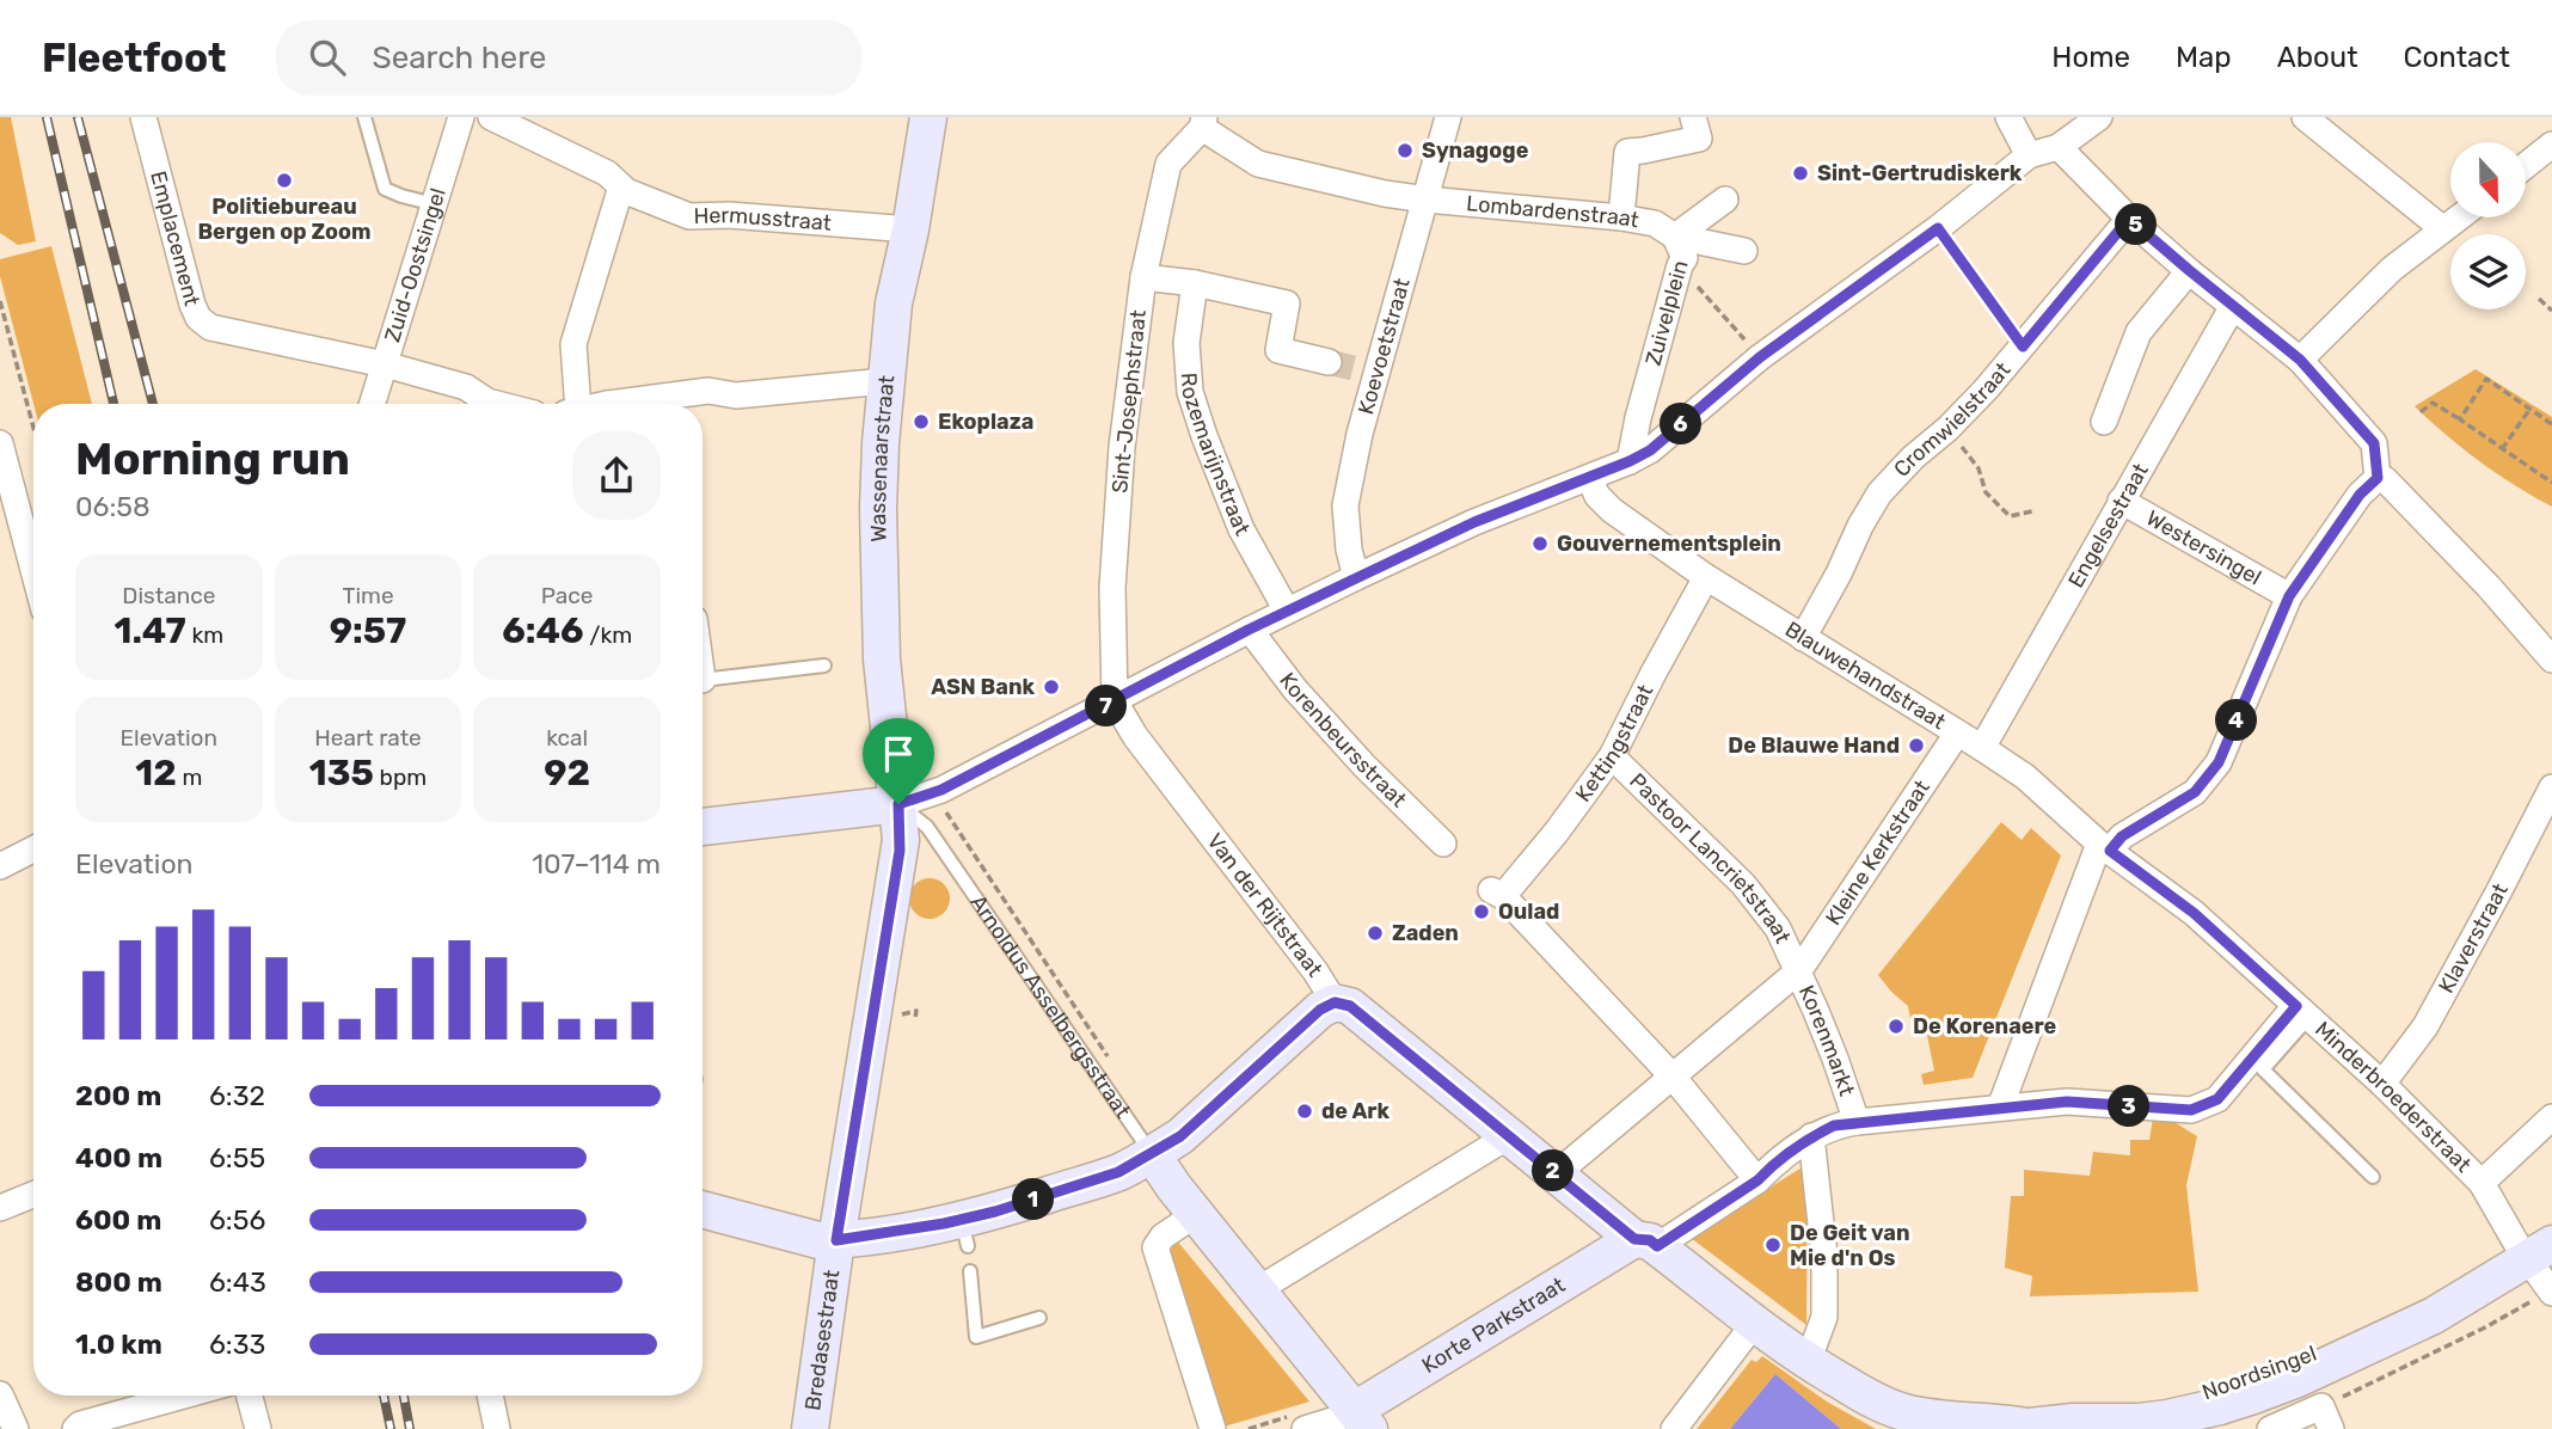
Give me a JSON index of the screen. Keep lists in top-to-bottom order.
{
  "streets": {
    "street": [
      "Lombardenstraat",
      "Hermusstraat",
      "Emplacement",
      "Zuid-Oostsingel",
      "Zuivelplein",
      "Koevoetstraat",
      "Sint-Josephstraat",
      "Cromwielstraat",
      "Rozemarijnstraat",
      "Wassenaarstraat",
      "Engelsestraat",
      "Westersingel",
      "Blauwehandstraat",
      "Korenbeursstraat",
      "Kettingstraat",
      "Kleine Kerkstraat",
      "Pastoor Lancrietstraat",
      "Van der Rijtstraat",
      "Klaverstraat",
      "Arnoldus Asselbergsstraat",
      "Korenmarkt",
      "Minderbroederstraat",
      "Korte Parkstraat",
      "Bredasestraat",
      "Noordsingel"
    ]
  },
  "crossings": [
    ["Lombardenstraat", "Zuivelplein"],
    ["Lombardenstraat", "Koevoetstraat"],
    ["Lombardenstraat", "Sint-Josephstraat"],
    ["Hermusstraat", "Wassenaarstraat"],
    ["Emplacement", "Zuid-Oostsingel"],
    ["Sint-Josephstraat", "Van der Rijtstraat"],
    ["Cromwielstraat", "Blauwehandstraat"],
    ["Wassenaarstraat", "Arnoldus Asselbergsstraat"],
    ["Wassenaarstraat", "Bredasestraat"],
    ["Engelsestraat", "Westersingel"],
    ["Engelsestraat", "Blauwehandstraat"],
    ["Blauwehandstraat", "Kettingstraat"],
    ["Blauwehandstraat", "Kleine Kerkstraat"],
    ["Blauwehandstraat", "Minderbroederstraat"],
    ["Kettingstraat", "Pastoor Lancrietstraat"],
    ["Kettingstraat", "Korenmarkt"],
    ["Kleine Kerkstraat", "Pastoor Lancrietstraat"],
    ["Kleine Kerkstraat", "Korenmarkt"],
    ["Pastoor Lancrietstraat", "Korenmarkt"],
    ["Van der Rijtstraat", "Korenmarkt"],
    ["Van der Rijtstraat", "Korte Parkstraat"],
    ["Van der Rijtstraat", "Noordsingel"],
    ["Klaverstraat", "Minderbroederstraat"],
    ["Arnoldus Asselbergsstraat", "Korte Parkstraat"],
    ["Arnoldus Asselbergsstraat", "Bredasestraat"],
    ["Korte Parkstraat", "Noordsingel"]
  ],
  "places": [
    "Synagoge",
    "Sint-Gertrudiskerk",
    "Politiebureau Bergen op Zoom",
    "Ekoplaza",
    "Gouvernementsplein",
    "ASN Bank",
    "De Blauwe Hand",
    "Oulad",
    "Zaden",
    "De Korenaere",
    "de Ark",
    "De Geit van Mie d'n Os"
  ],
  "north": "bottom",
  "page": {
    "header": "Fleetfoot",
    "search": "Search here",
    "nav": [
      "Home",
      "Map",
      "About",
      "Contact"
    ],
    "pins": [
      "5",
      "6",
      "7",
      "4",
      "3",
      "2",
      "1"
    ],
    "heading": ["Morning run", "06:58"],
    "stats": [
      ["Distance", "1.47 km"],
      ["Time", "9:57"],
      ["Pace", "6:46 /km"],
      ["Elevation", "12 m"],
      ["Heart rate", "135 bpm"],
      ["kcal", "92"]
    ],
    "chart": ["Elevation", "107–114 m"],
    "list": [
      {
        "name": "200 m",
        "note": "6:32"
      },
      {
        "name": "400 m",
        "note": "6:55"
      },
      {
        "name": "600 m",
        "note": "6:56"
      },
      {
        "name": "800 m",
        "note": "6:43"
      },
      {
        "name": "1.0 km",
        "note": "6:33"
      }
    ]
  }
}
